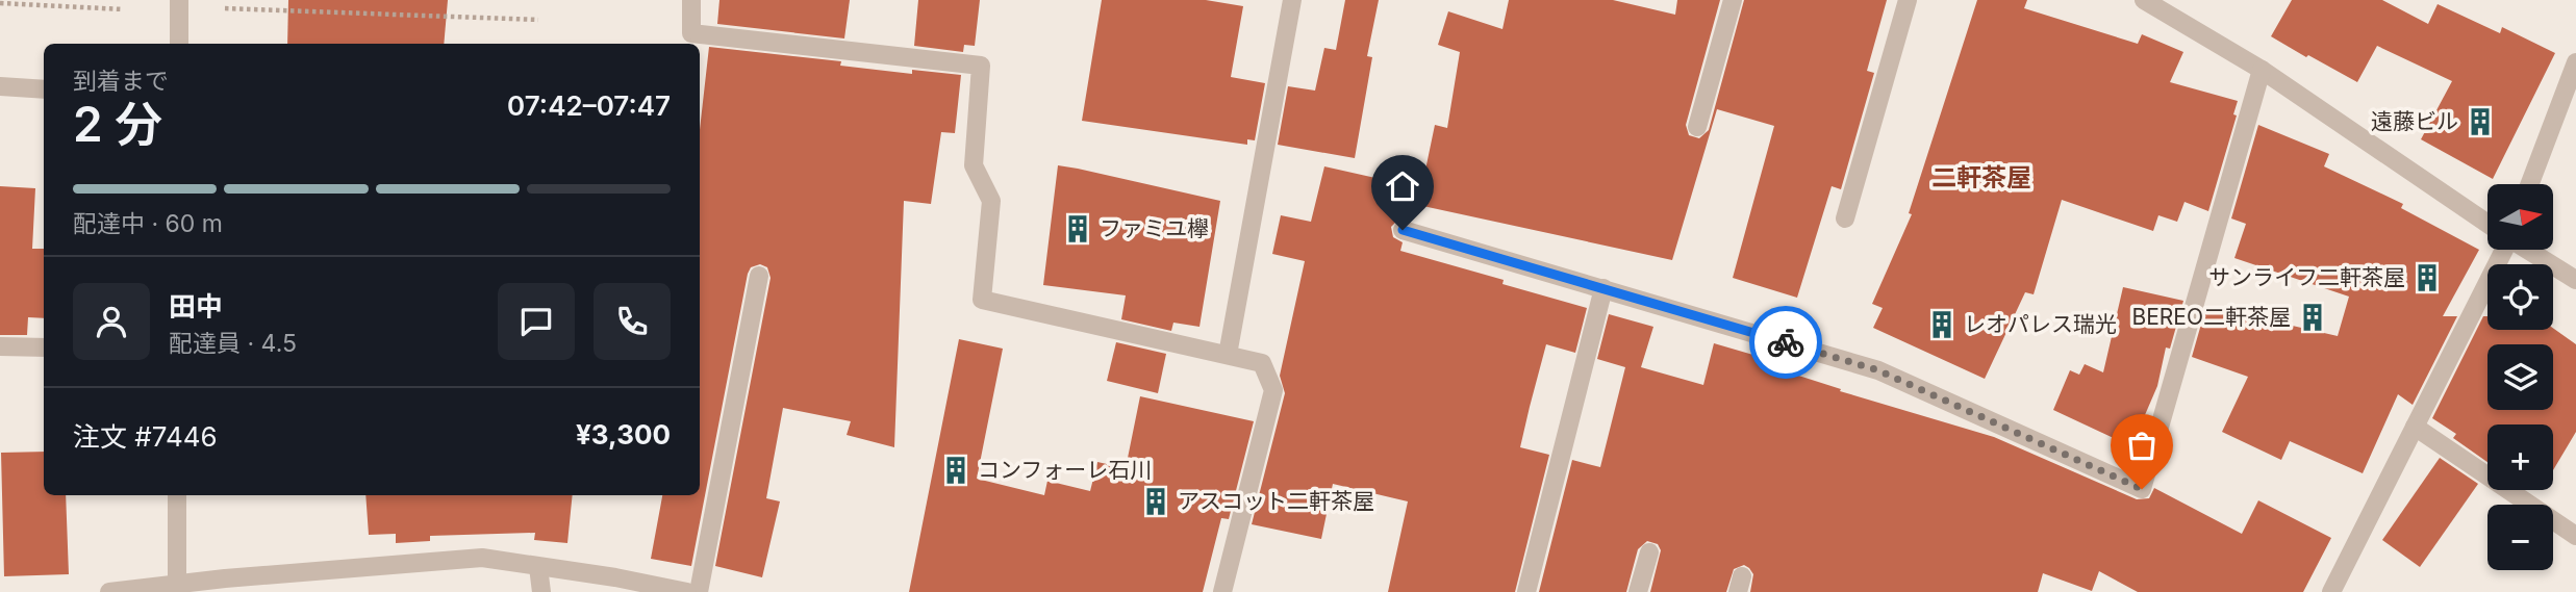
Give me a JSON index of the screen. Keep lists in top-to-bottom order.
{
  "districts": ["二軒茶屋"],
  "places": {
    "building": [
      "遠藤ビル",
      "ファミユ欅",
      "サンライフ二軒茶屋",
      "BEREO二軒茶屋",
      "レオパレス瑞光",
      "コンフォーレ石川",
      "アスコット二軒茶屋"
    ]
  },
  "north": "right",
  "page": {
    "heading": ["2 分", "到着まで", "07:42–07:47"],
    "panel": [
      "田中",
      "配達員 · 4.5",
      "注文 #7446",
      "¥3,300"
    ],
    "bar": "配達中 · 60 m",
    "map_buttons": ["+", "−"]
  }
}
